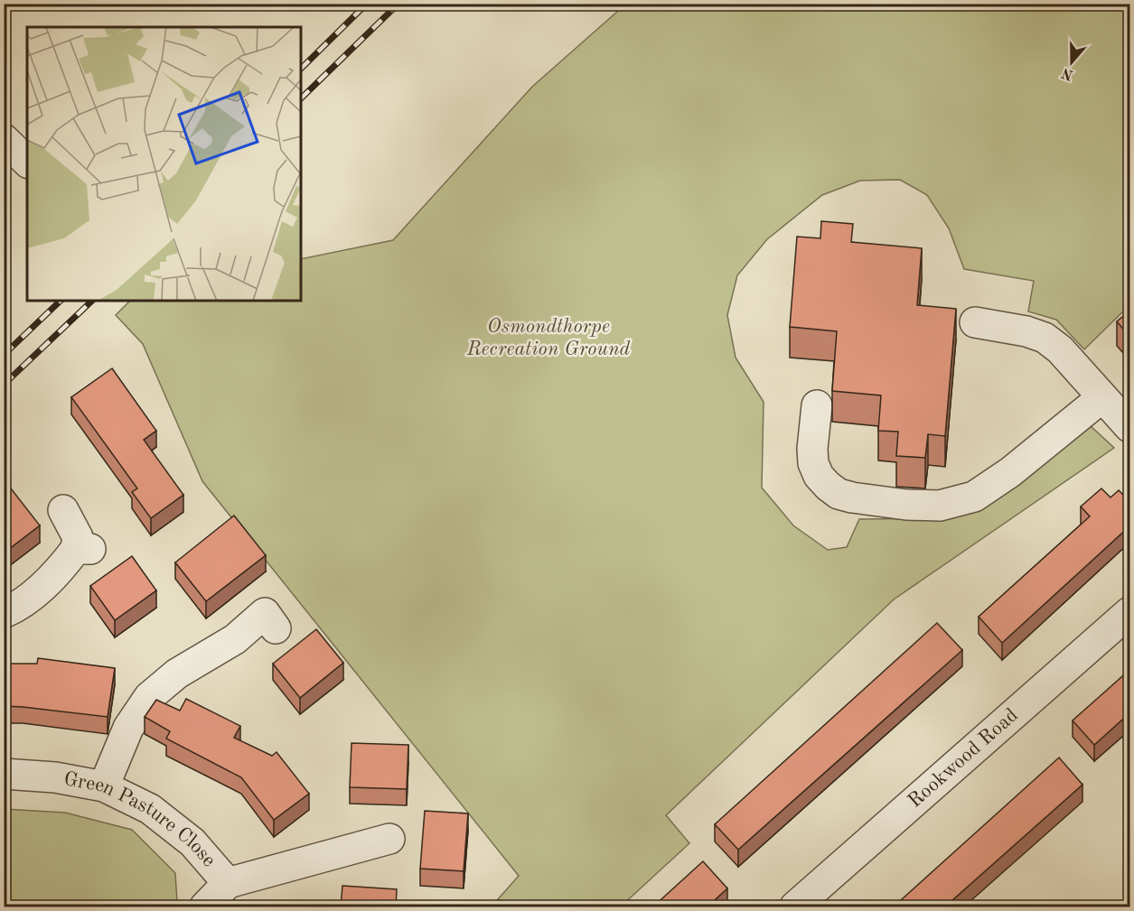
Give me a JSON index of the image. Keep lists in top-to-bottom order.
{
  "streets": {
    "street": ["Rookwood Road", "Green Pasture Close"]
  },
  "parks": ["Osmondthorpe Recreation Ground"],
  "north": "bottom"
}
